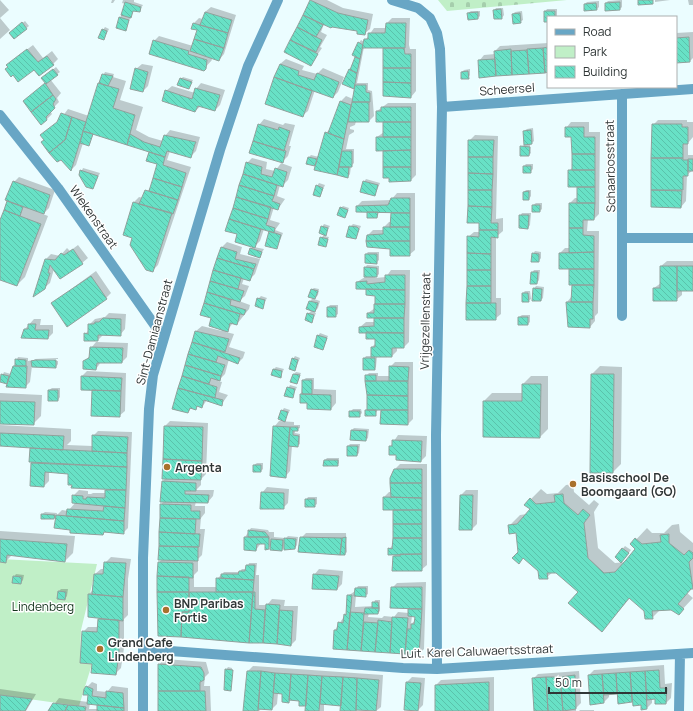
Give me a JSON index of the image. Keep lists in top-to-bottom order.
{
  "streets": {
    "street": [
      "Scheersel",
      "Schaarbosstraat",
      "Wiekenstraat",
      "Vrijgezellenstraat",
      "Sint-Damiaanstraat",
      "Luit. Karel Caluwaertsstraat"
    ]
  },
  "crossings": [
    ["Scheersel", "Schaarbosstraat"],
    ["Scheersel", "Vrijgezellenstraat"],
    ["Wiekenstraat", "Sint-Damiaanstraat"],
    ["Vrijgezellenstraat", "Luit. Karel Caluwaertsstraat"],
    ["Sint-Damiaanstraat", "Luit. Karel Caluwaertsstraat"]
  ],
  "parks": ["Lindenberg"],
  "places": [
    "Argenta",
    "Basisschool De Boomgaard (GO)",
    "BNP Paribas Fortis",
    "Grand Cafe Lindenberg"
  ],
  "legend": ["Road", "Park", "Building"],
  "scale_bar": "50 m"
}
